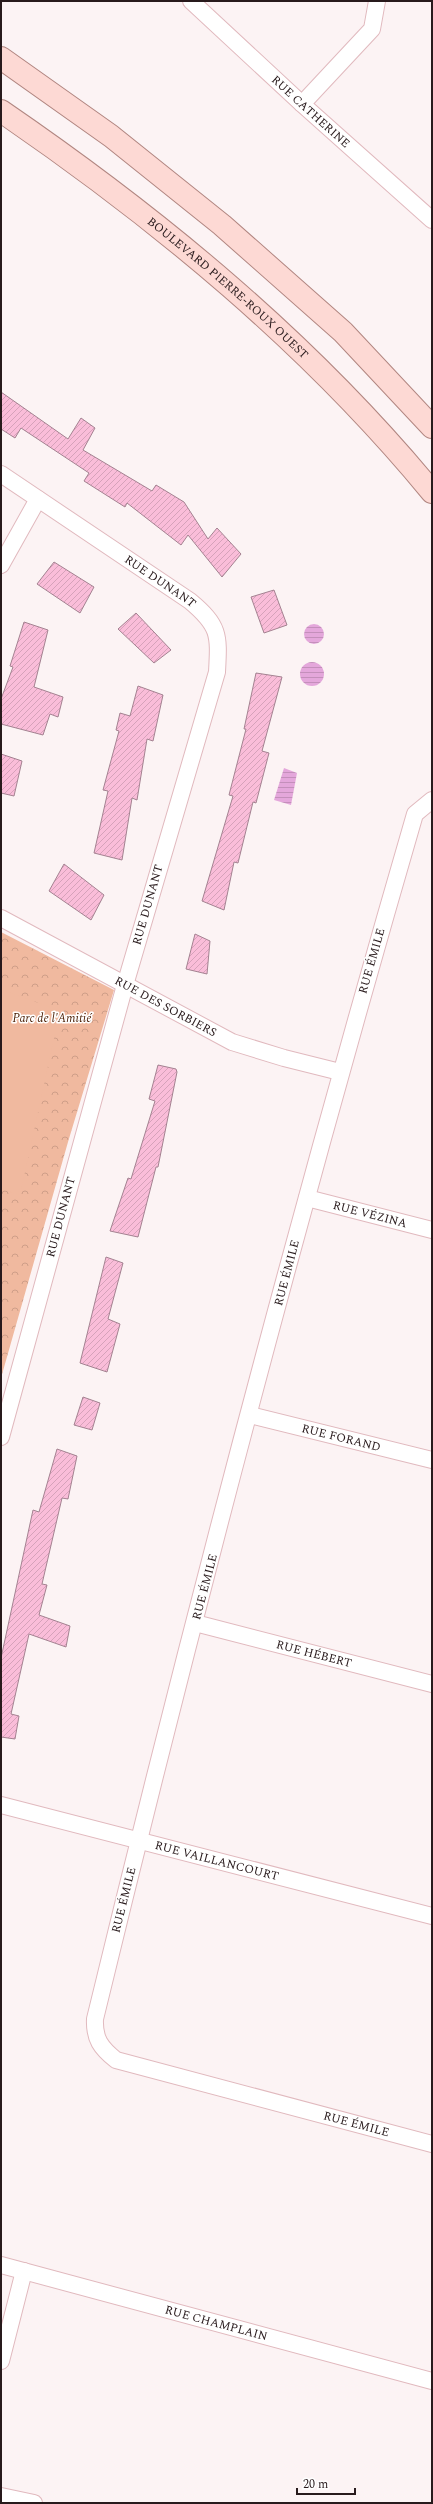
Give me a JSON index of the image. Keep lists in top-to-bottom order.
{
  "streets": {
    "main road": ["BOULEVARD PIERRE-ROUX OUEST"],
    "street": [
      "RUE CATHERINE",
      "RUE DUNANT",
      "RUE ÉMILE",
      "RUE DES SORBIERS",
      "RUE VÉZINA",
      "RUE FORAND",
      "RUE HÉBERT",
      "RUE VAILLANCOURT",
      "RUE CHAMPLAIN"
    ]
  },
  "crossings": [
    ["RUE DUNANT", "RUE DES SORBIERS"],
    ["RUE ÉMILE", "RUE DES SORBIERS"],
    ["RUE ÉMILE", "RUE VÉZINA"],
    ["RUE ÉMILE", "RUE FORAND"],
    ["RUE ÉMILE", "RUE HÉBERT"],
    ["RUE ÉMILE", "RUE VAILLANCOURT"]
  ],
  "parks": ["Parc de l'Amitié"],
  "scale_bar": "20 m"
}
